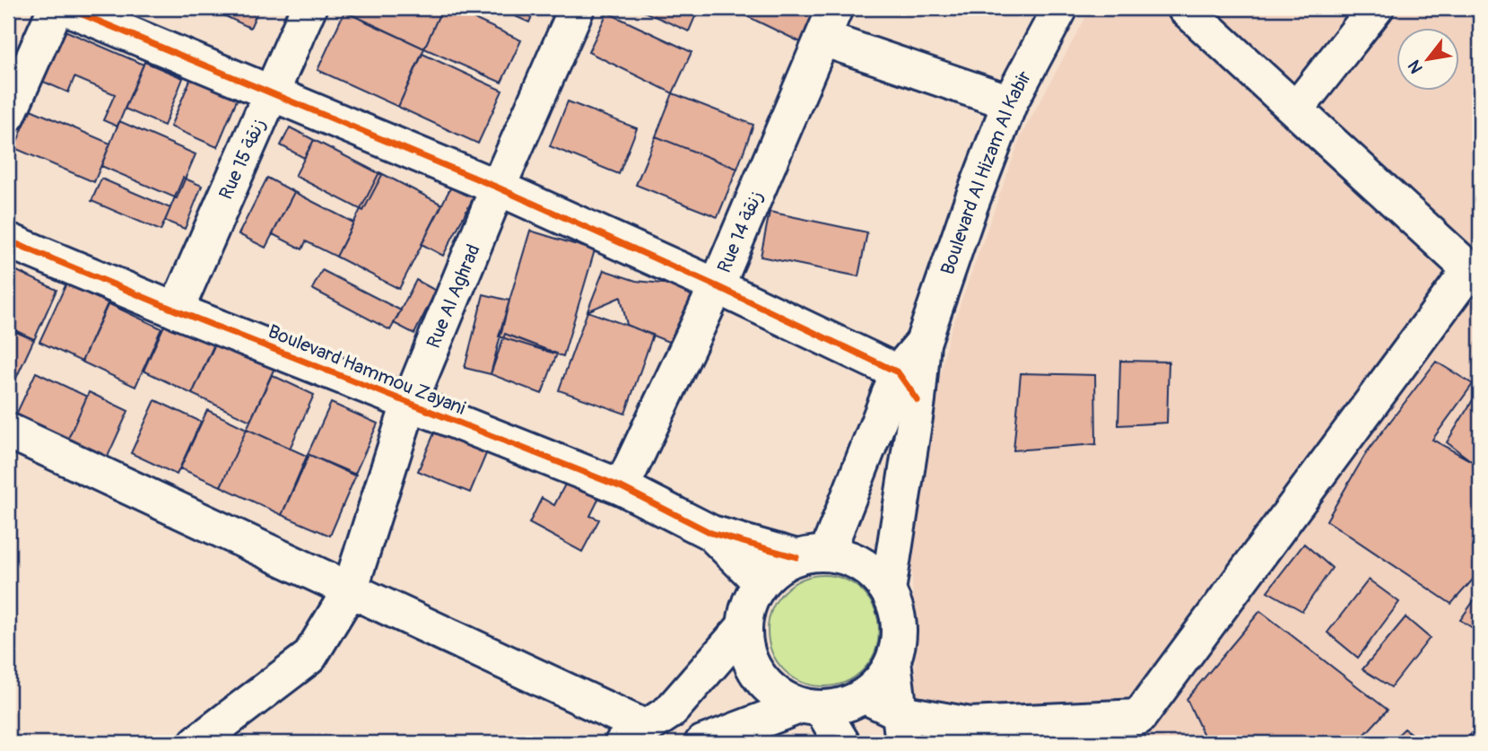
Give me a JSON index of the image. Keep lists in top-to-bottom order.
{
  "streets": {
    "street": [
      "Rue 15 زنقة",
      "Boulevard Al Hizam Al Kabir",
      "Rue 14 زنقة",
      "Rue Al Aghrad",
      "Boulevard Hammou Zayani"
    ]
  },
  "crossings": [
    ["Rue 15 زنقة", "Boulevard Hammou Zayani"],
    ["Rue 14 زنقة", "Boulevard Hammou Zayani"],
    ["Rue Al Aghrad", "Boulevard Hammou Zayani"]
  ],
  "north": "bottom left"
}
